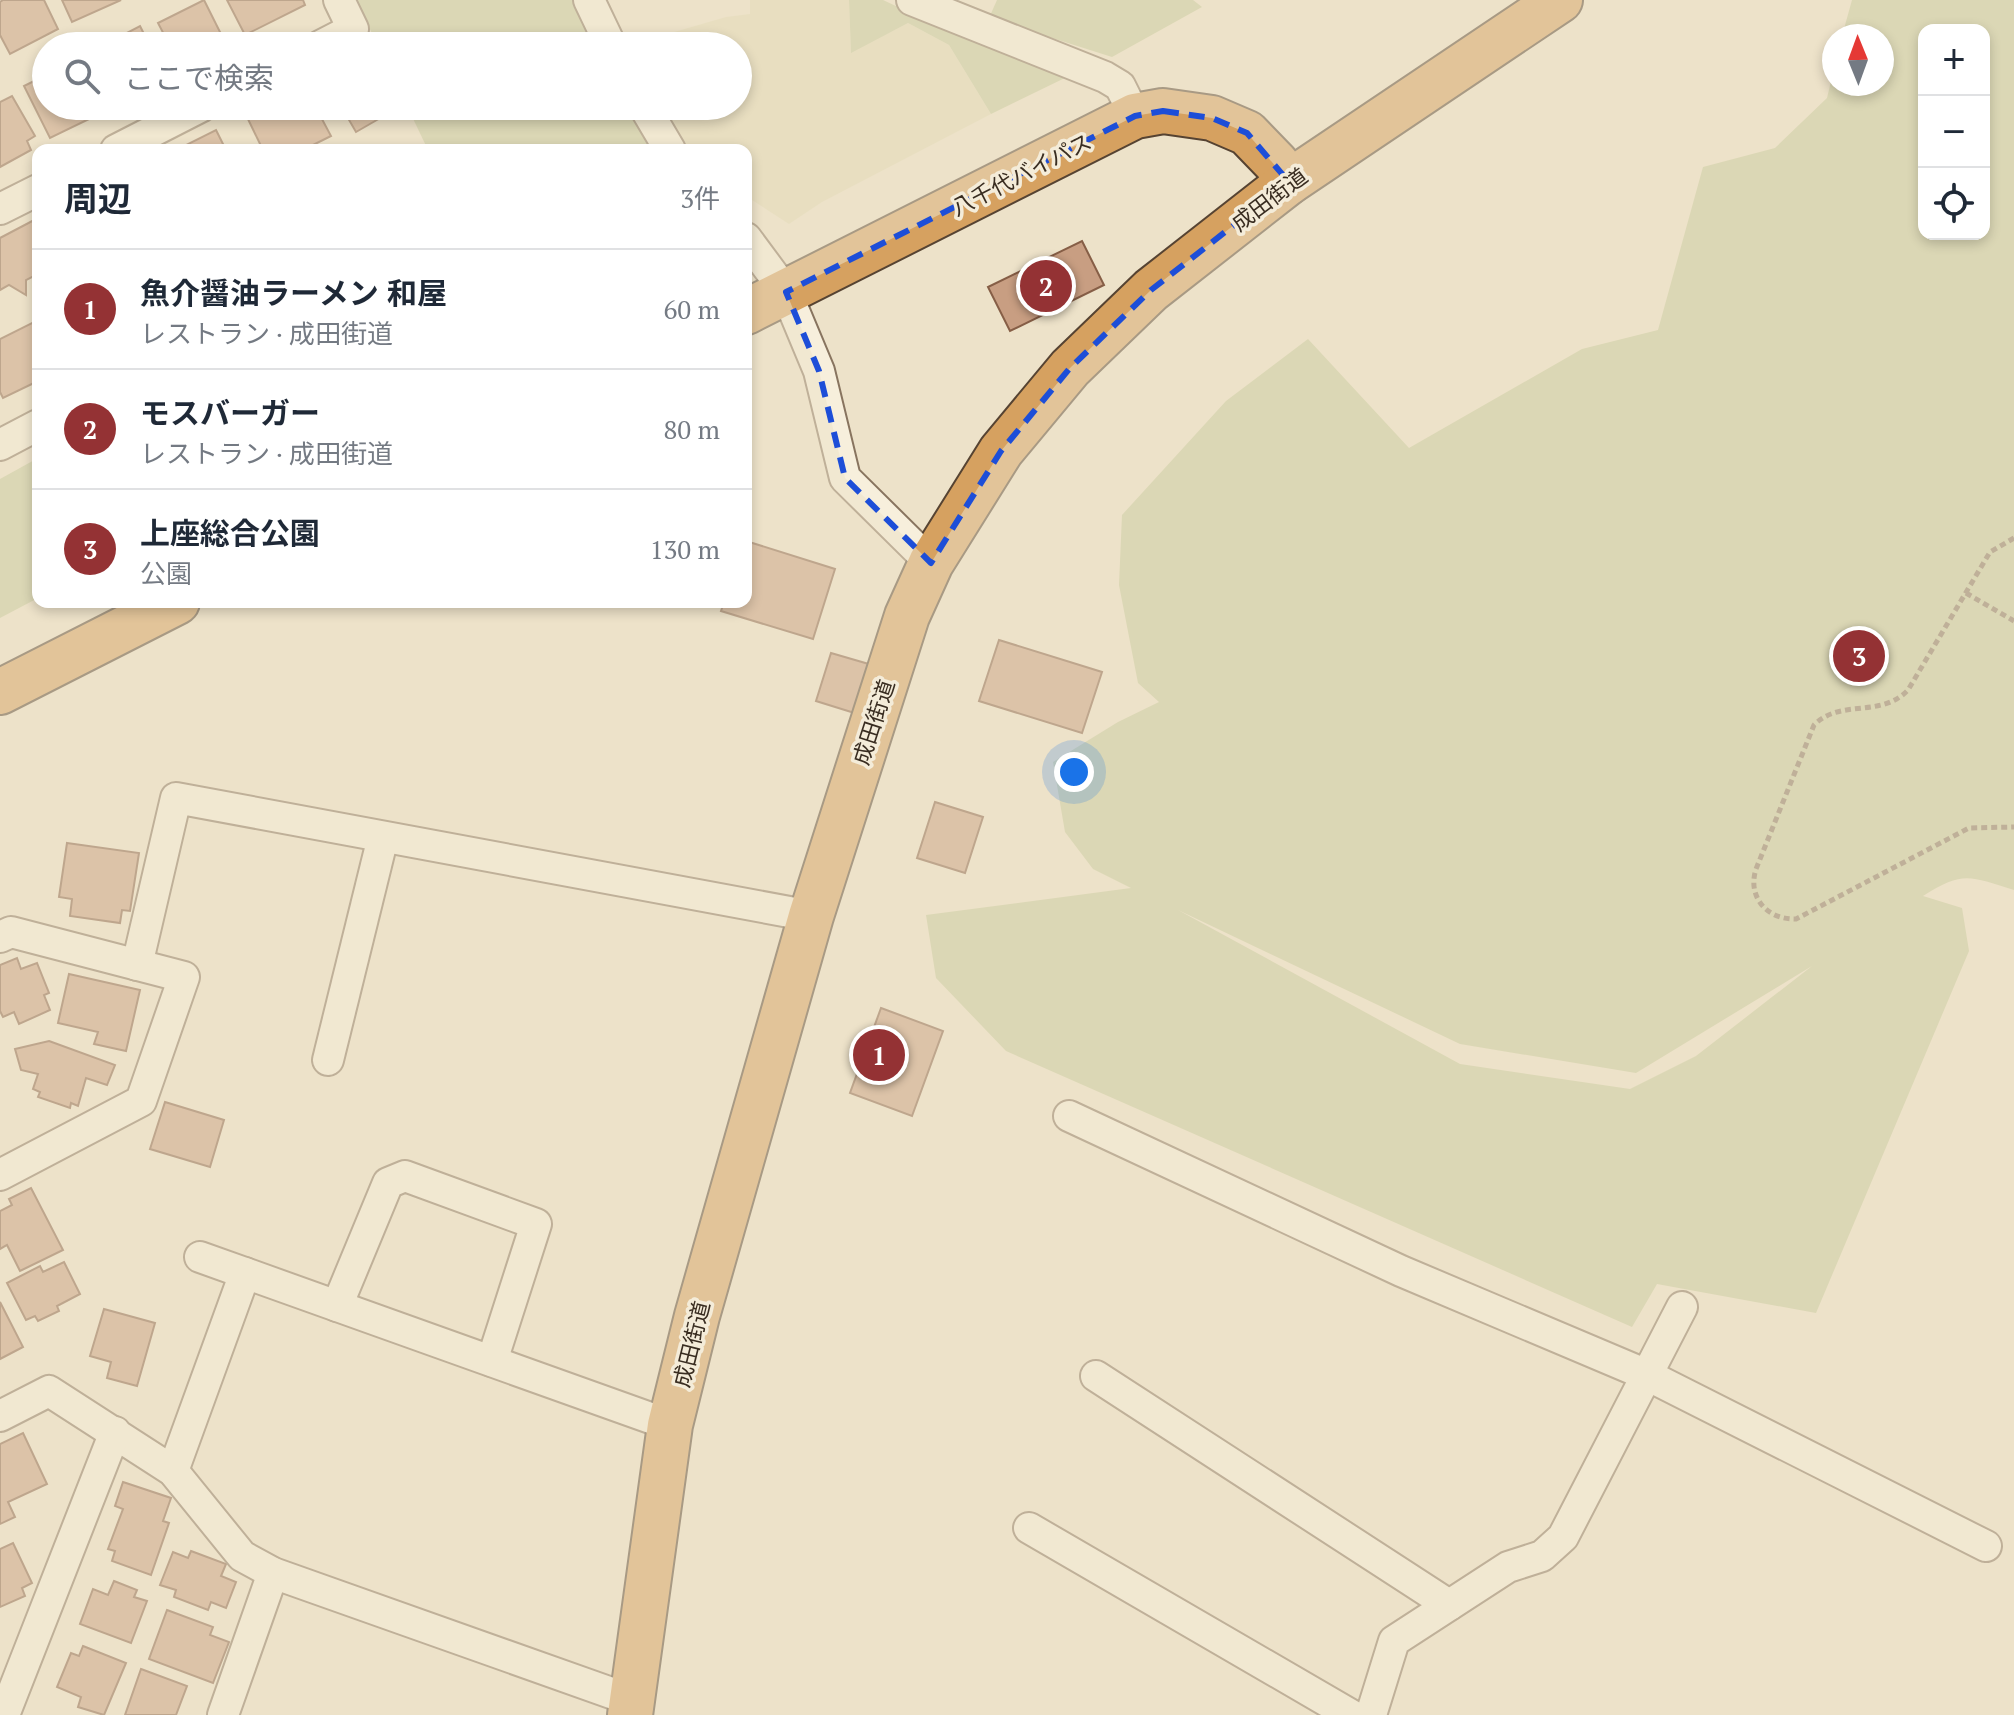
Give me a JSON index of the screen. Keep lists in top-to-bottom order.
{
  "streets": {
    "highway": ["八千代バイパス", "成田街道"]
  },
  "crossings": [
    ["八千代バイパス", "成田街道"]
  ],
  "north": "top",
  "page": {
    "map_buttons": ["+", "−"],
    "search": "ここで検索",
    "heading": ["周辺", "3件"],
    "list": [
      {
        "mark": "1",
        "name": "魚介醤油ラーメン 和屋",
        "note": "レストラン · 成田街道",
        "value": "60 m"
      },
      {
        "mark": "2",
        "name": "モスバーガー",
        "note": "レストラン · 成田街道",
        "value": "80 m"
      },
      {
        "mark": "3",
        "name": "上座総合公園",
        "note": "公園",
        "value": "130 m"
      }
    ],
    "pins": ["2", "3", "1"]
  }
}
